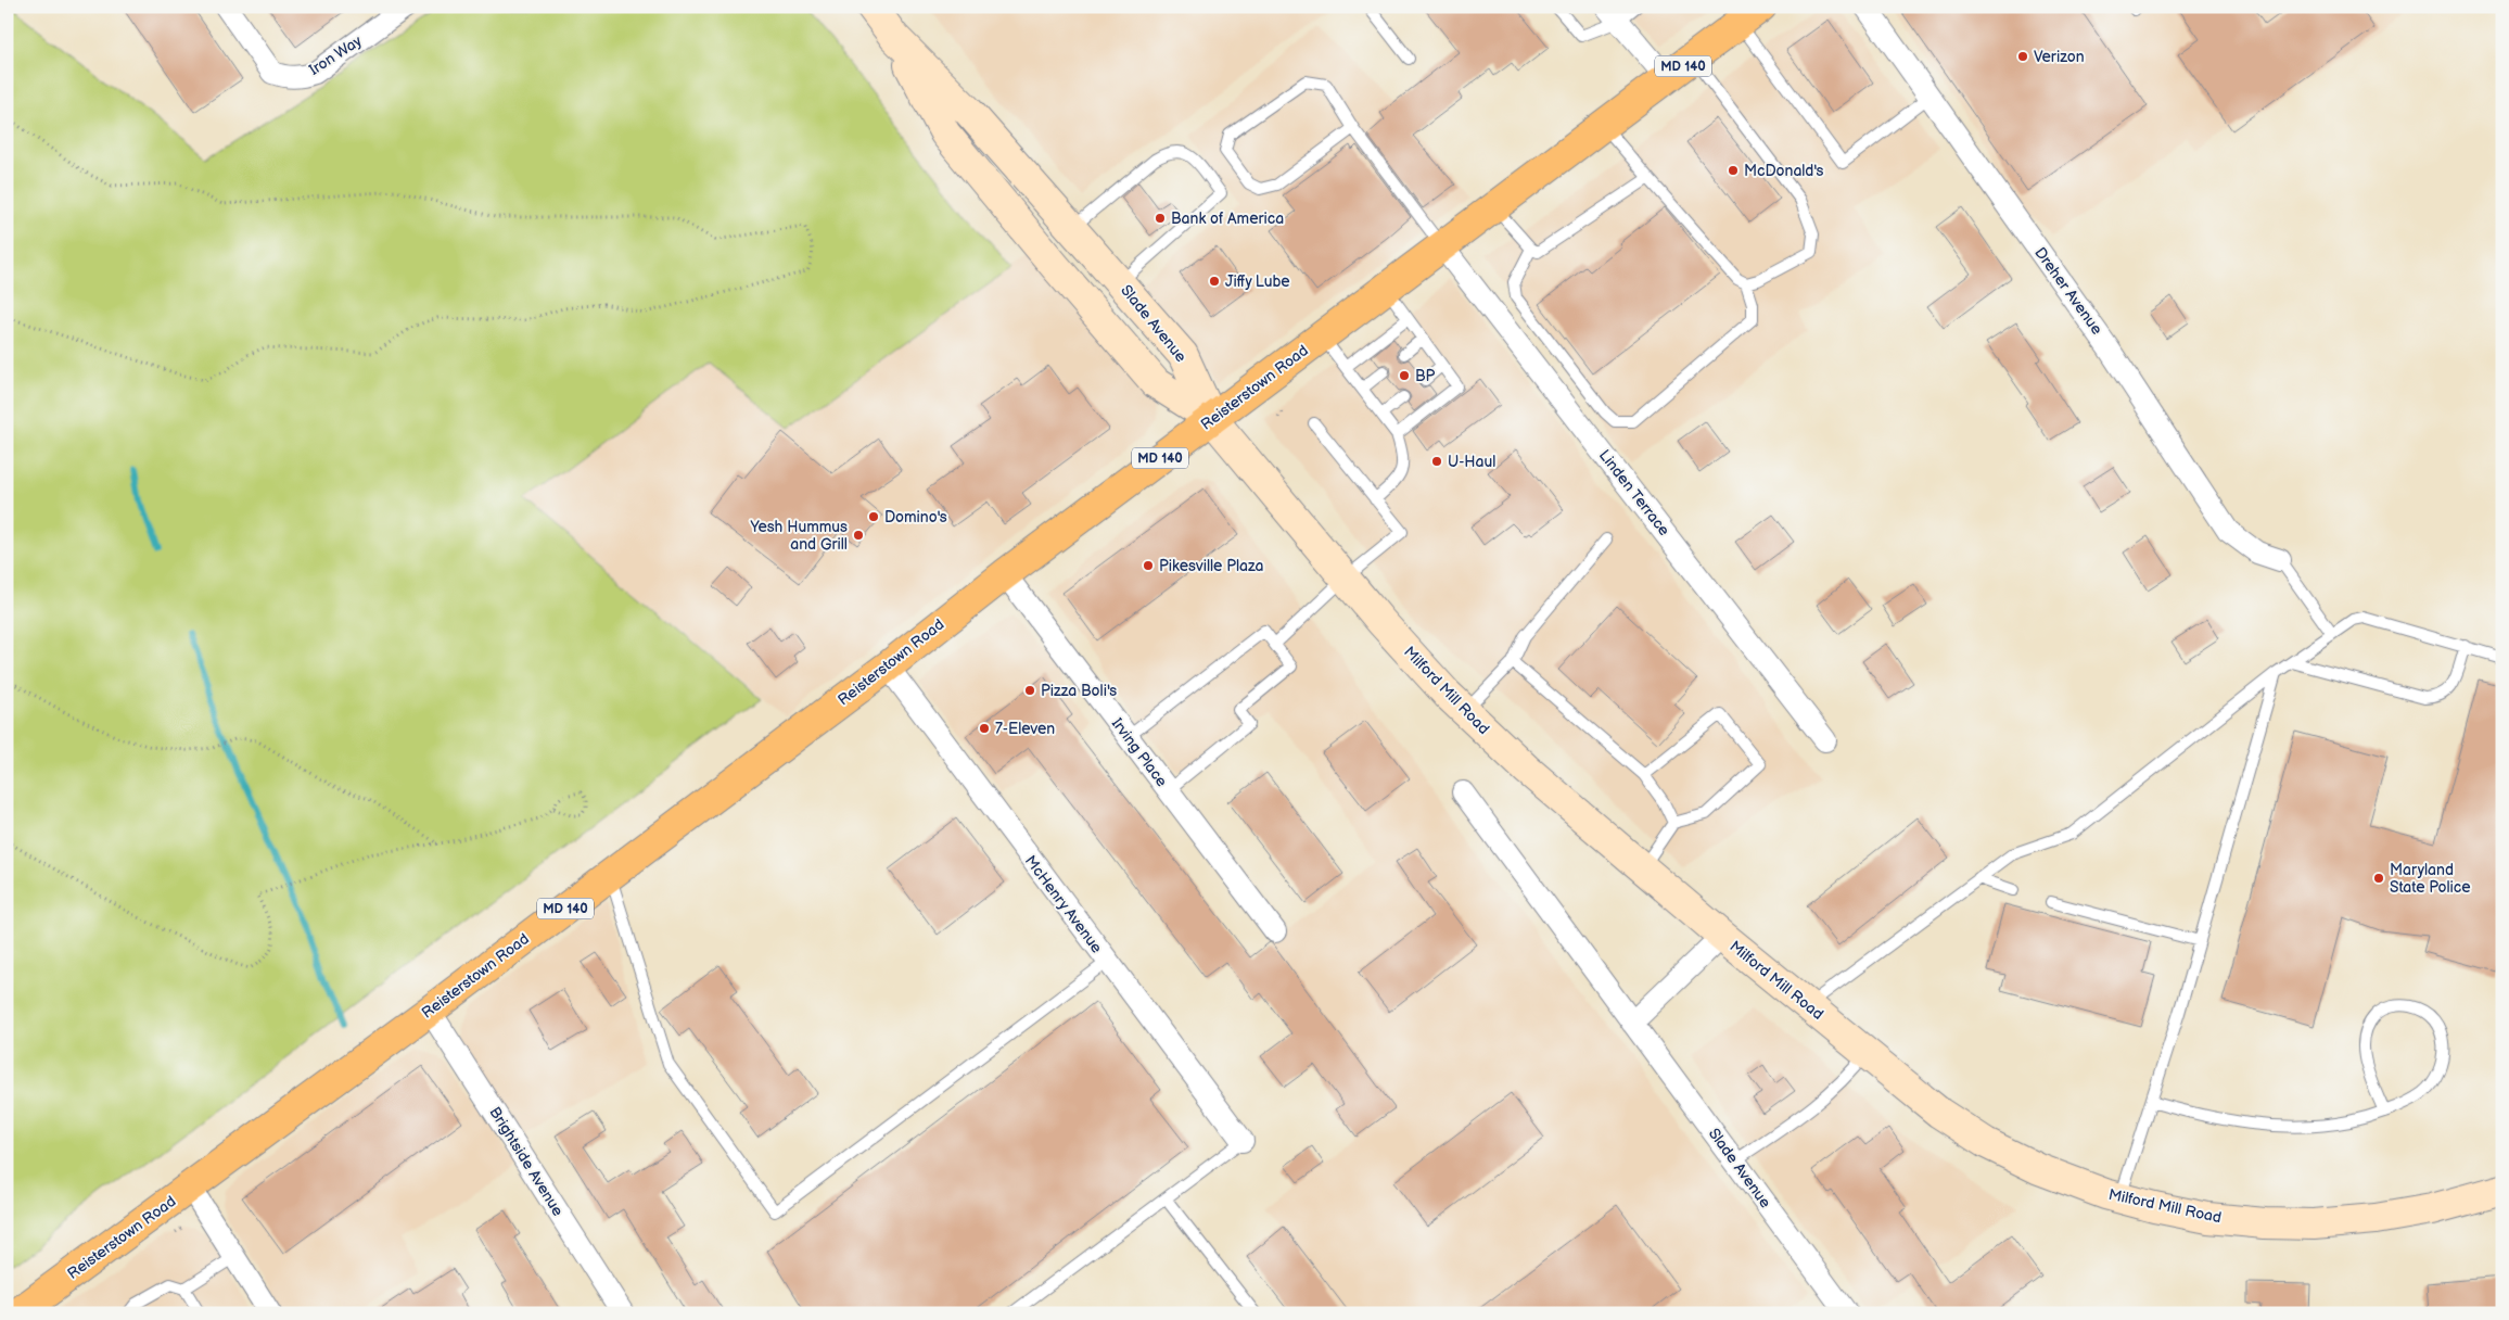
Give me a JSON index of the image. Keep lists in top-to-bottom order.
{
  "streets": {
    "main road": [
      "MD 140",
      "Slade Avenue",
      "Reisterstown Road",
      "Milford Mill Road"
    ],
    "street": [
      "Iron Way",
      "Dreher Avenue",
      "Linden Terrace",
      "Irving Place",
      "McHenry Avenue",
      "Brightside Avenue"
    ]
  },
  "crossings": [
    ["Slade Avenue", "Reisterstown Road"],
    ["Slade Avenue", "Milford Mill Road"],
    ["Reisterstown Road", "Linden Terrace"],
    ["Reisterstown Road", "Milford Mill Road"],
    ["Reisterstown Road", "Irving Place"],
    ["Reisterstown Road", "McHenry Avenue"],
    ["Reisterstown Road", "Brightside Avenue"]
  ],
  "places": [
    "Verizon",
    "McDonald's",
    "Bank of America",
    "Jiffy Lube",
    "BP",
    "U-Haul",
    "Domino's",
    "Yesh Hummus and Grill",
    "Pikesville Plaza",
    "Pizza Boli's",
    "7-Eleven",
    "Maryland State Police"
  ]
}
